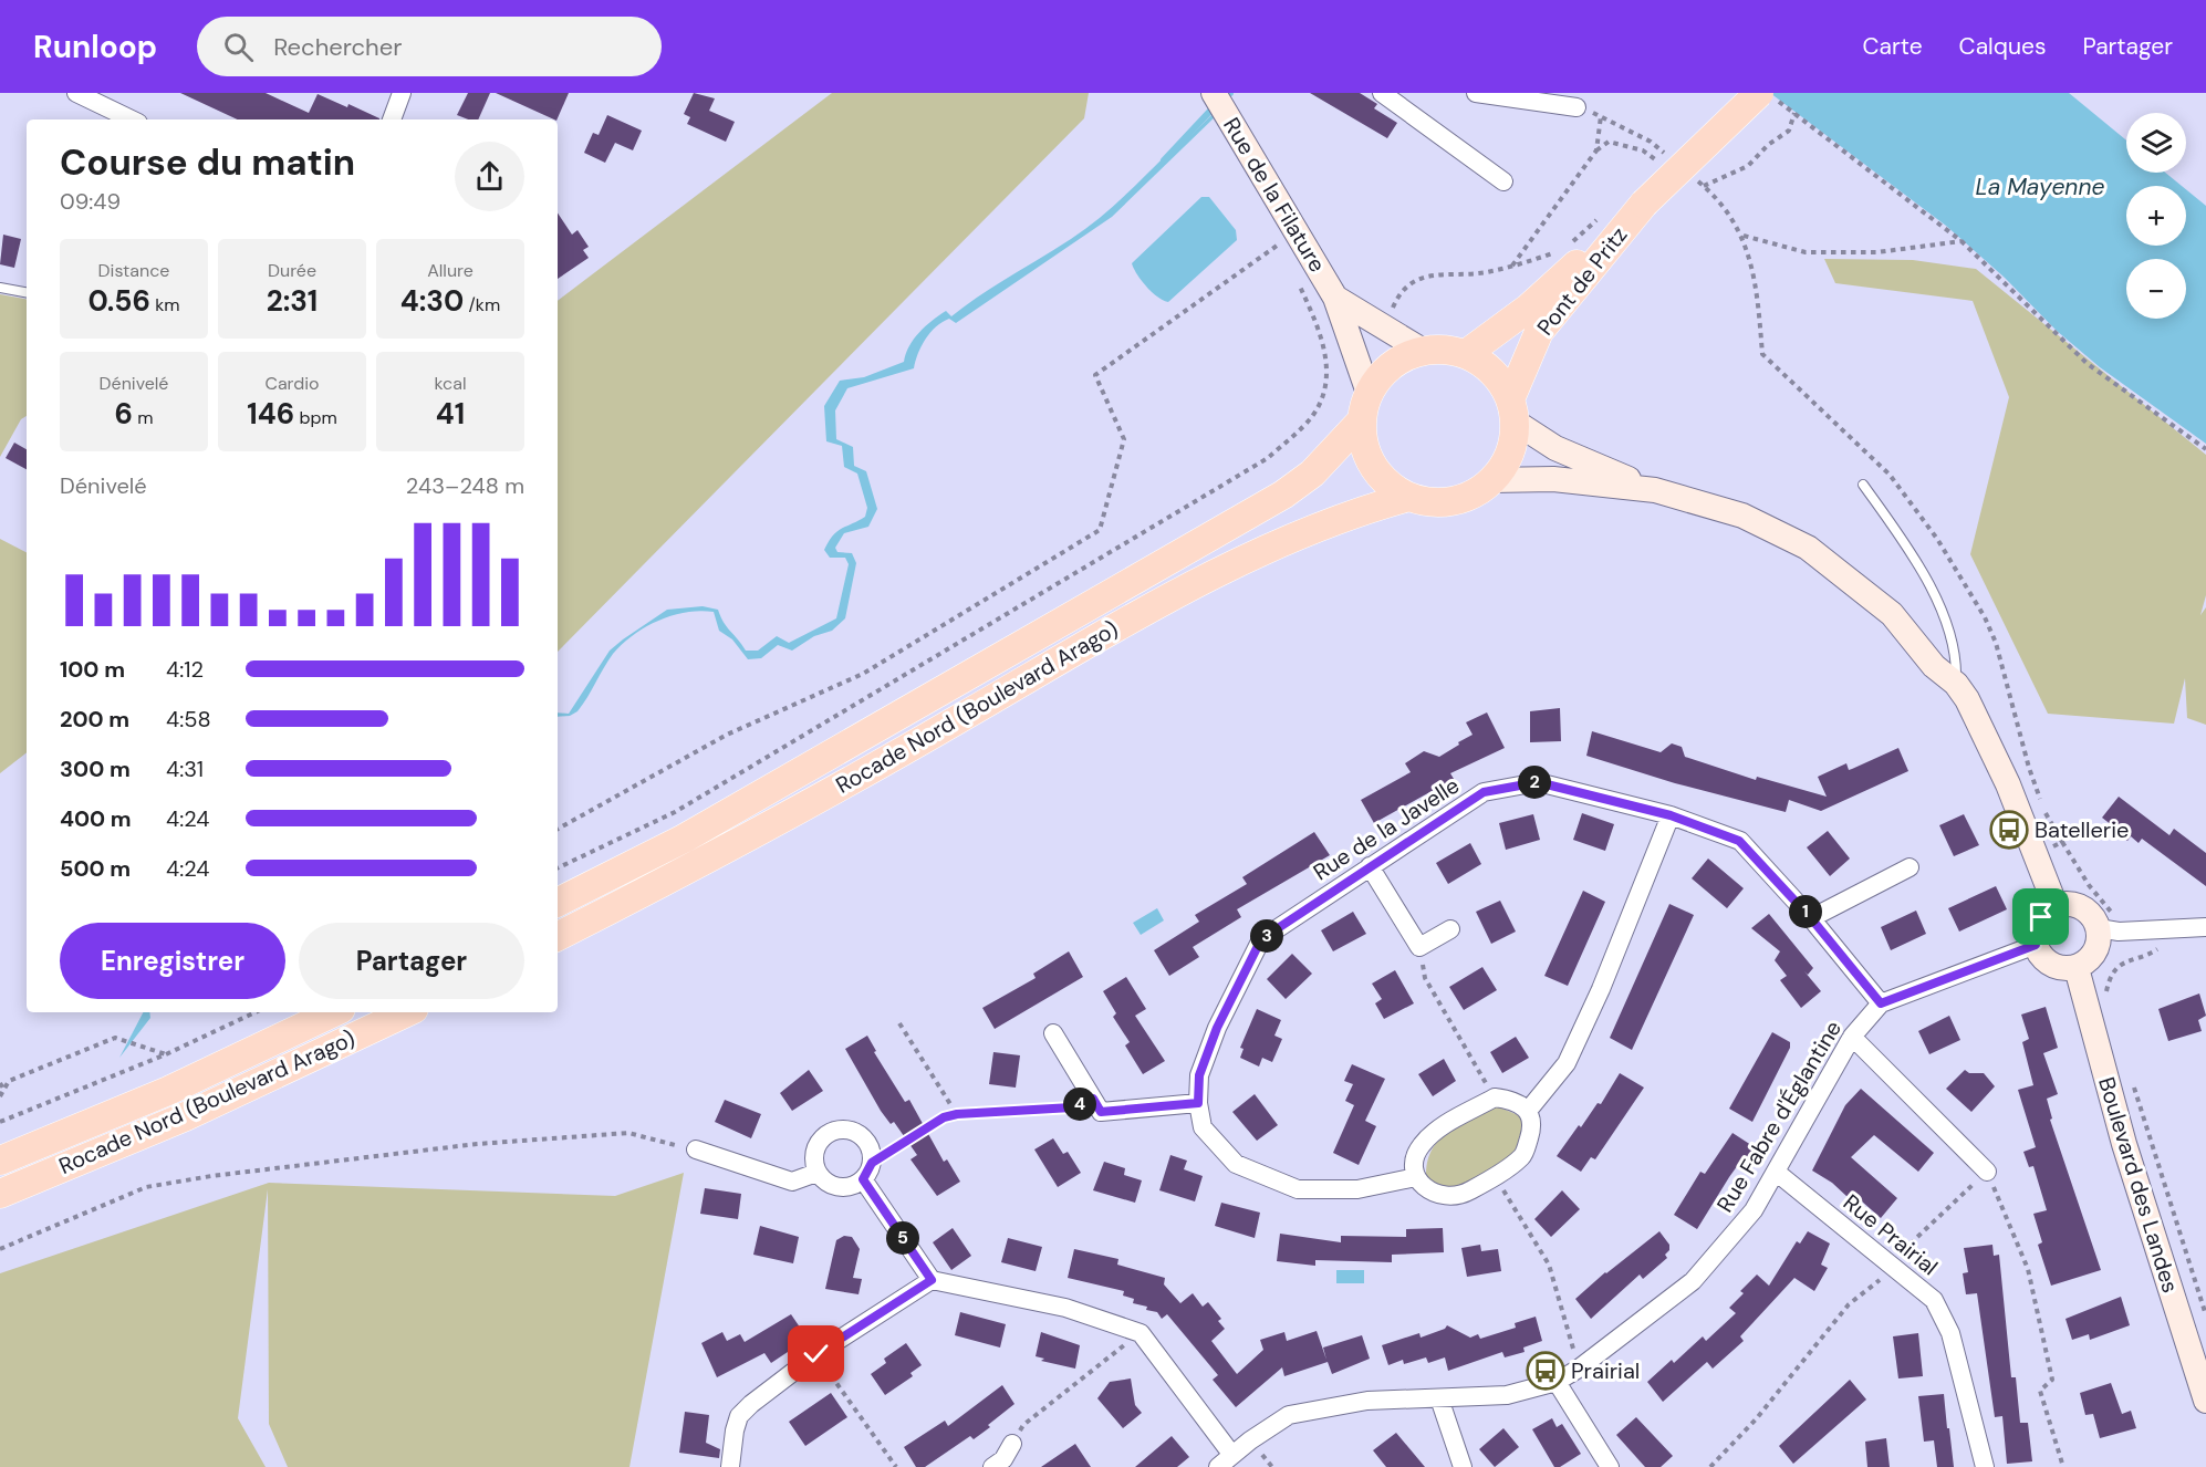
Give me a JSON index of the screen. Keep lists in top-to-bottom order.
{
  "streets": {
    "main road": ["Pont de Pritz", "Rocade Nord (Boulevard Arago)"],
    "street": [
      "Rue de la Filature",
      "Rue de la Javelle",
      "Rue Fabre d'Églantine",
      "Boulevard des Landes",
      "Rue Prairial"
    ]
  },
  "crossings": [
    ["Rue de la Filature", "Pont de Pritz"],
    ["Rue de la Filature", "Rocade Nord (Boulevard Arago)"],
    ["Pont de Pritz", "Rocade Nord (Boulevard Arago)"],
    ["Rue de la Javelle", "Rue Fabre d'Églantine"],
    ["Rue Fabre d'Églantine", "Boulevard des Landes"],
    ["Rue Fabre d'Églantine", "Rue Prairial"]
  ],
  "water": ["La Mayenne"],
  "places": {
    "bus stop": ["Batellerie", "Prairial"]
  },
  "page": {
    "header": "Runloop",
    "search": "Rechercher",
    "nav": ["Carte", "Calques", "Partager"],
    "map_buttons": ["+", "−"],
    "heading": ["Course du matin", "09:49"],
    "stats": [
      ["Distance", "0.56 km"],
      ["Durée", "2:31"],
      ["Allure", "4:30 /km"],
      ["Dénivelé", "6 m"],
      ["Cardio", "146 bpm"],
      ["kcal", "41"]
    ],
    "chart": ["Dénivelé", "243–248 m"],
    "list": [
      {
        "name": "100 m",
        "note": "4:12"
      },
      {
        "name": "200 m",
        "note": "4:58"
      },
      {
        "name": "300 m",
        "note": "4:31"
      },
      {
        "name": "400 m",
        "note": "4:24"
      },
      {
        "name": "500 m",
        "note": "4:24"
      }
    ],
    "pins": [
      "2",
      "1",
      "3",
      "4",
      "5"
    ],
    "buttons": ["Enregistrer", "Partager"]
  }
}
